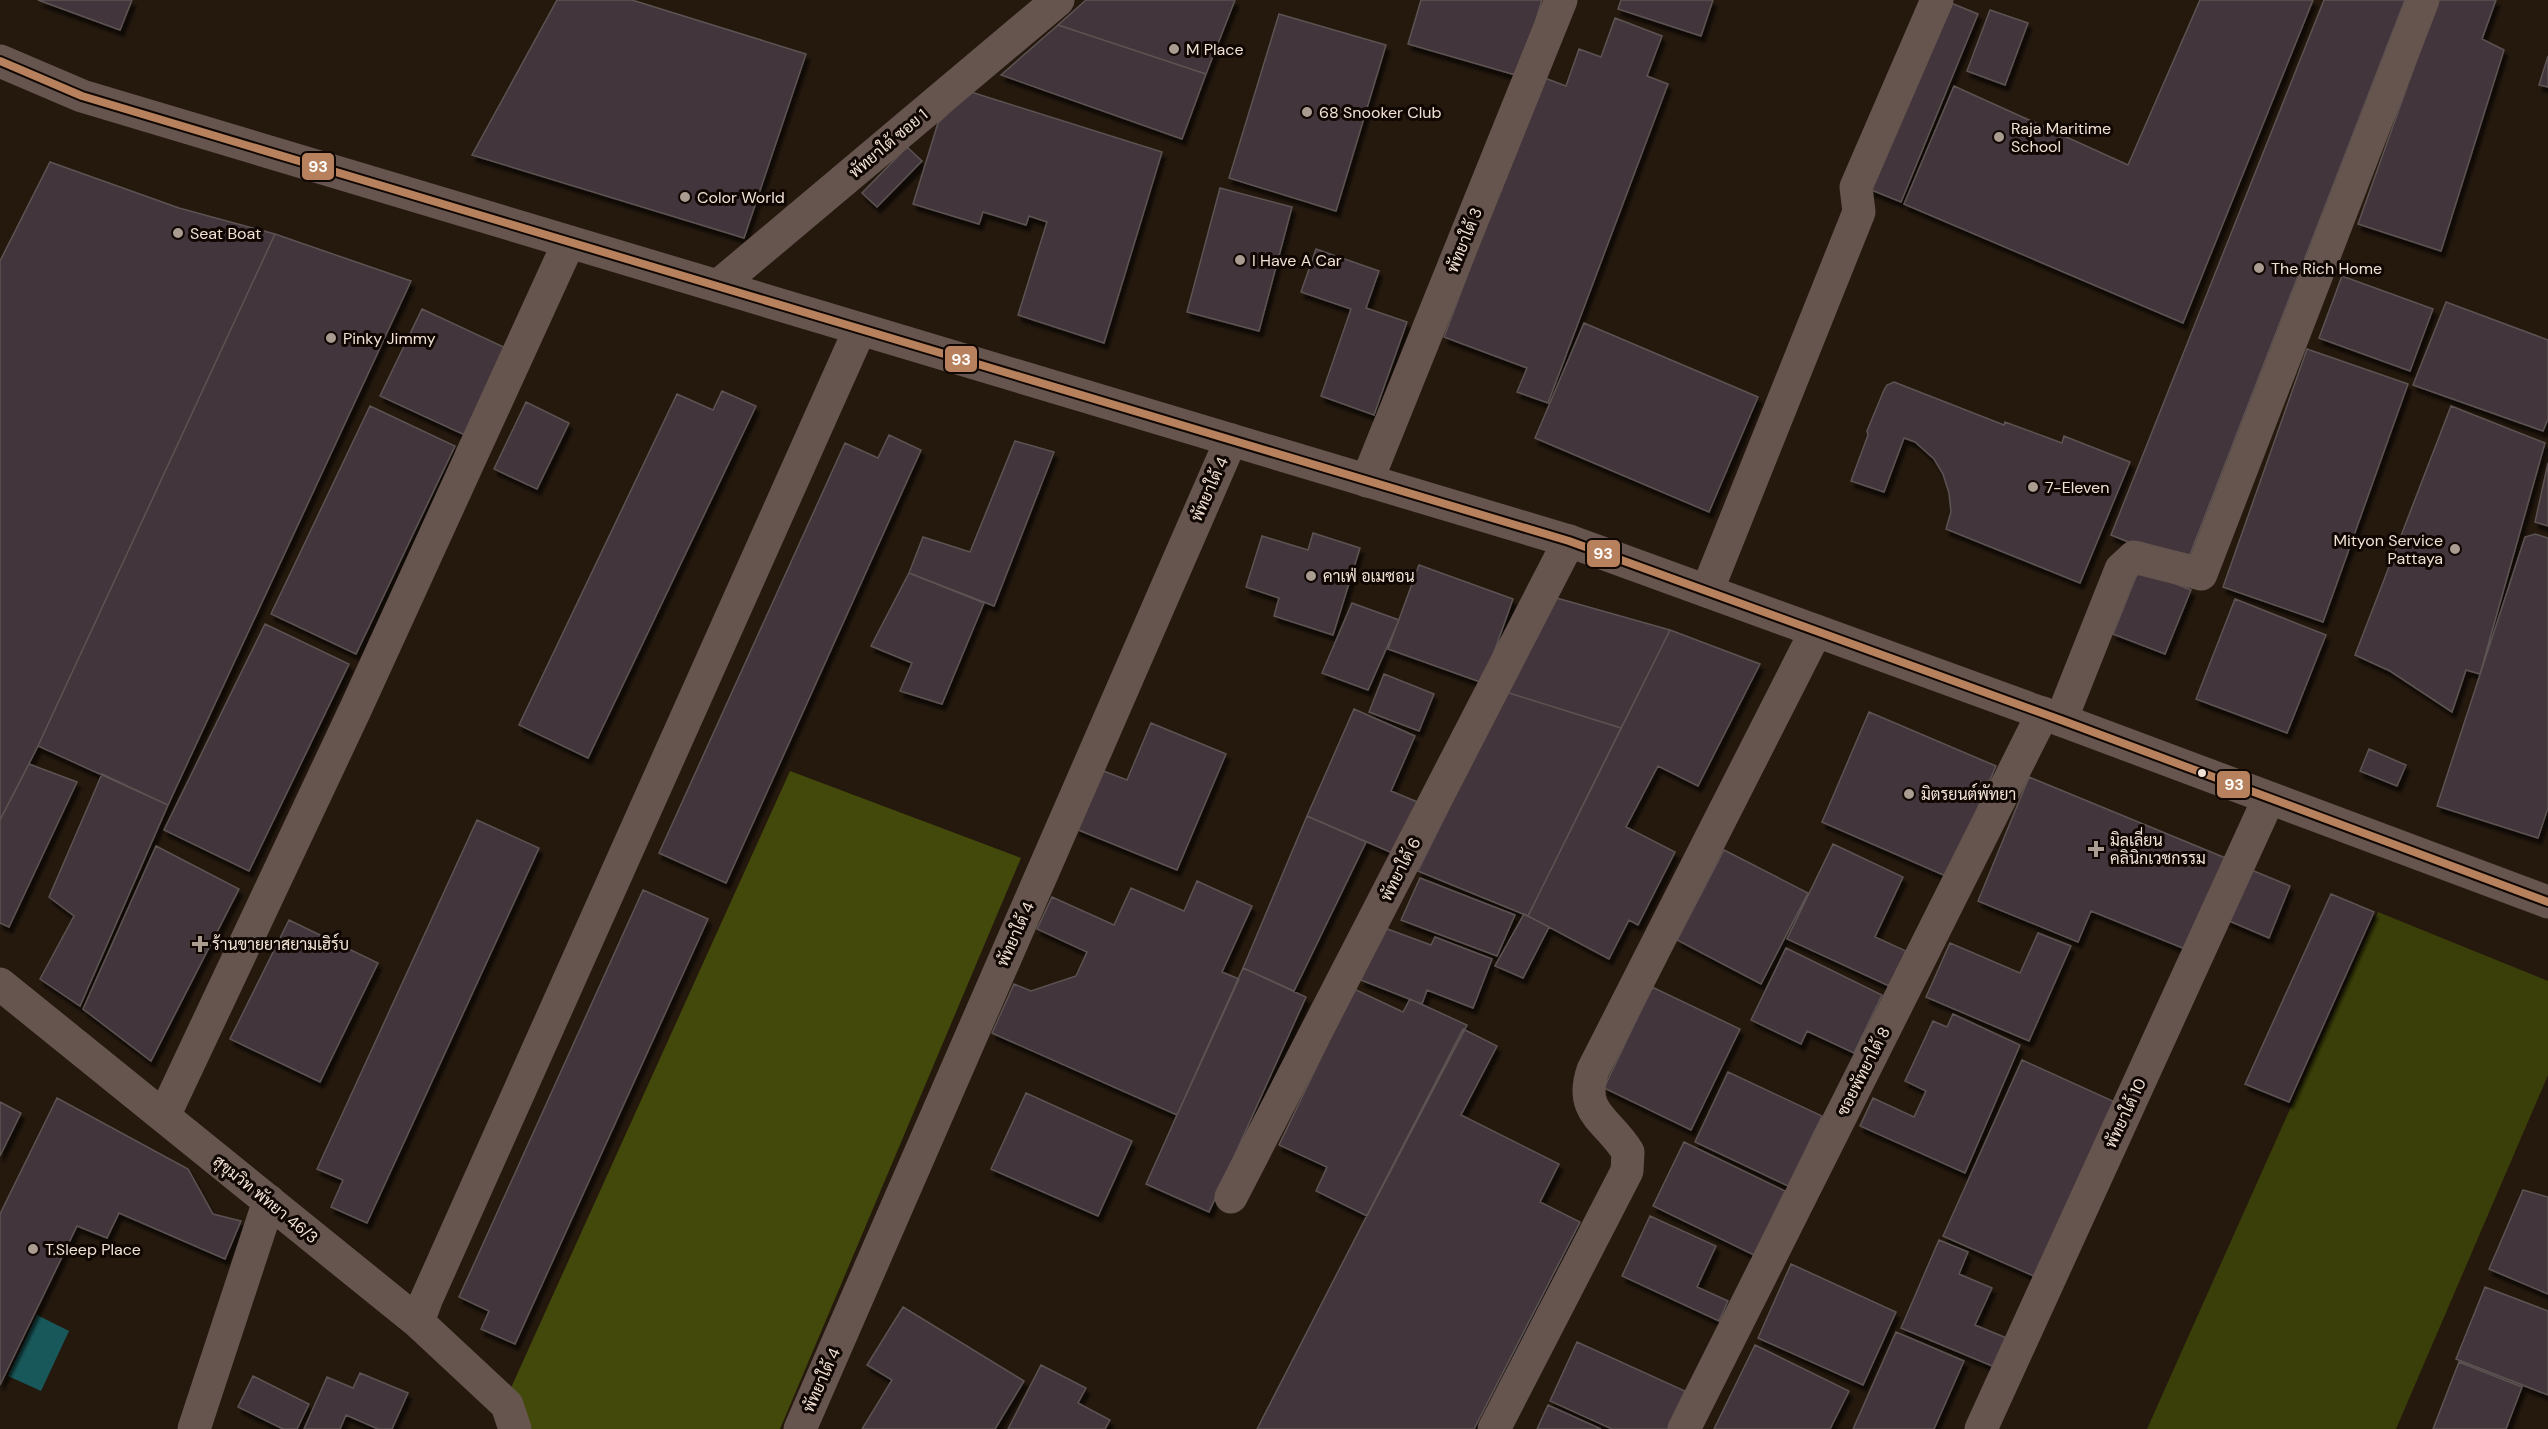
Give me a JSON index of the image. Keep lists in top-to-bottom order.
{
  "streets": {
    "street": [
      "พัทยาใต้ ซอย 1",
      "พัทยาใต้ 3",
      "พัทยาใต้ 4",
      "พัทยาใต้ 6",
      "ซอยพัทยาใต้ 8",
      "พัทยาใต้ 10",
      "สุขุมวิท พัทยา 46/3"
    ]
  },
  "places": {
    "other": [
      "M Place",
      "68 Snooker Club",
      "Raja Maritime School",
      "Color World",
      "Seat Boat",
      "I Have A Car",
      "The Rich Home",
      "Pinky Jimmy",
      "7-Eleven",
      "Mityon Service Pattaya",
      "คาเฟ่ อเมซอน",
      "มิตรยนต์พัทยา",
      "T.Sleep Place"
    ],
    "health": ["มิลเลี่ยน คลินิกเวชกรรม", "ร้านขายยาสยามเฮิร์บ"]
  },
  "lines": ["transit line 93"]
}
